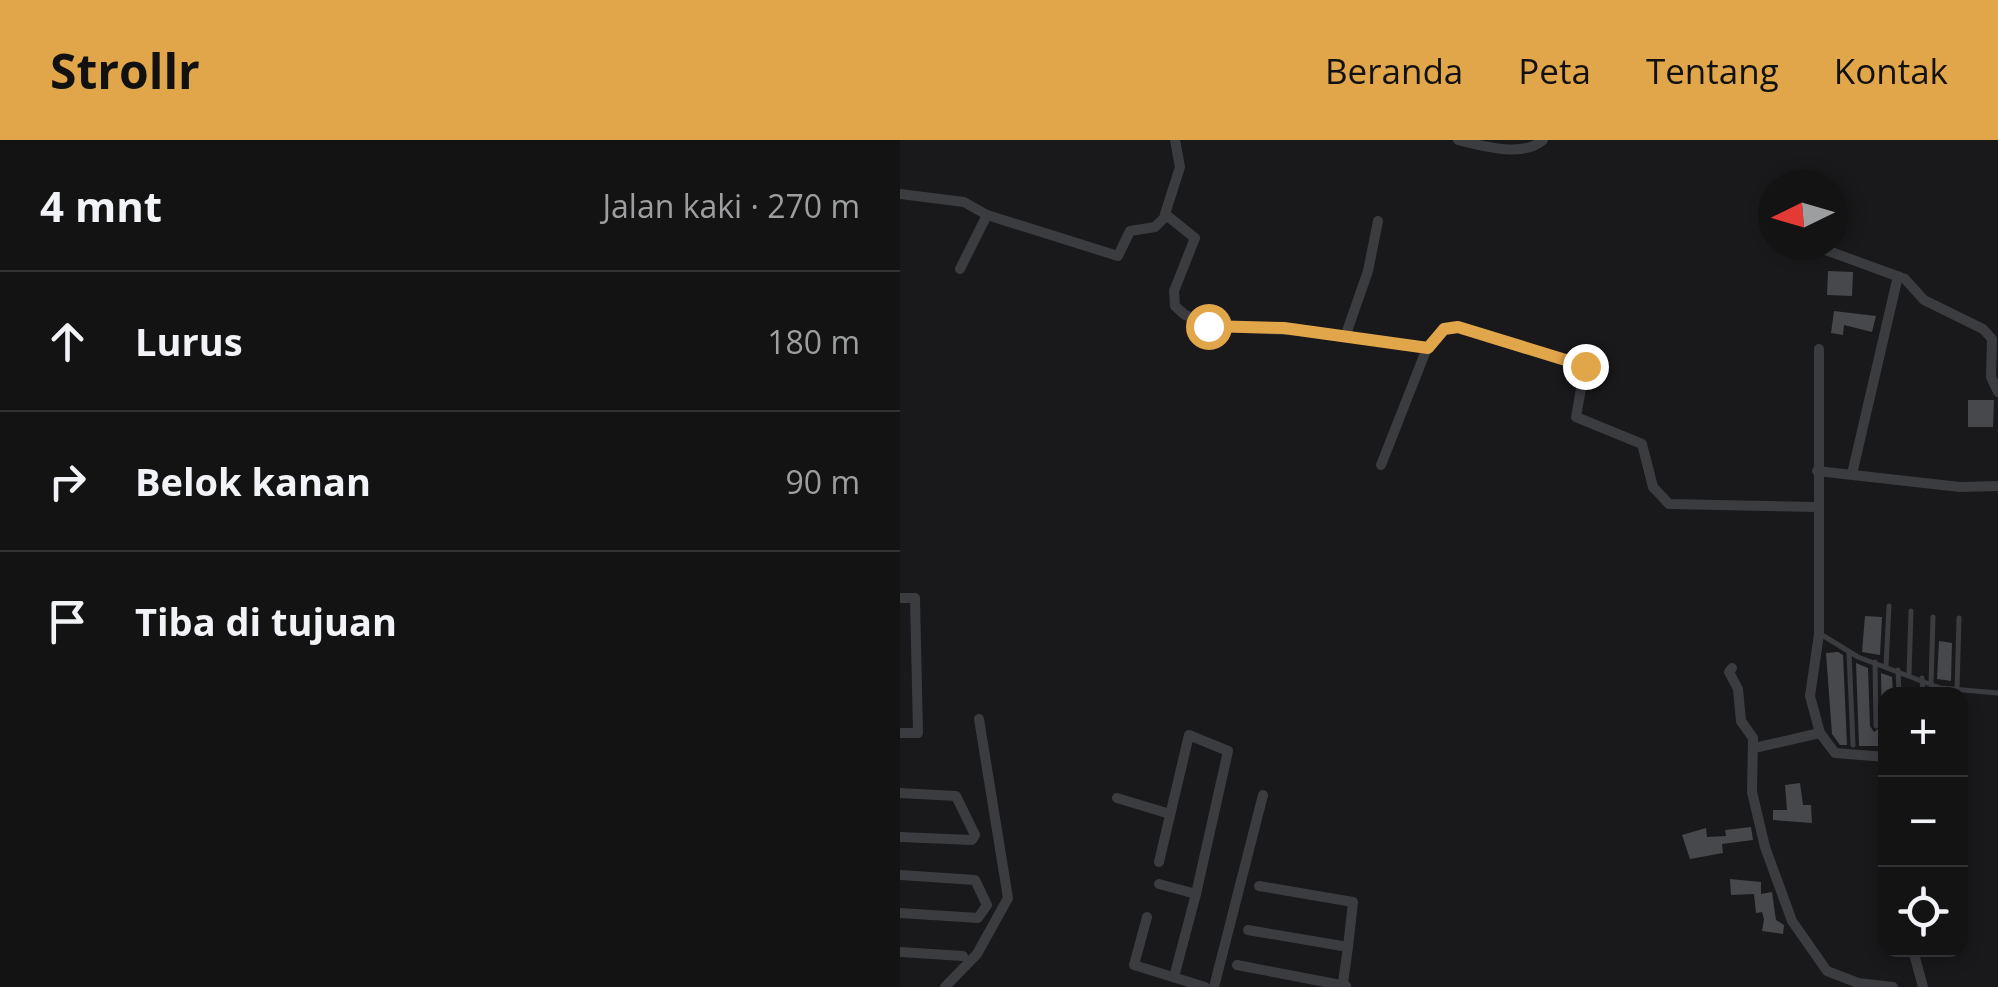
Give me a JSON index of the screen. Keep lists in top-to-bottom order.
{
  "north": "left",
  "page": {
    "header": "Strollr",
    "nav": [
      "Beranda",
      "Peta",
      "Tentang",
      "Kontak"
    ],
    "heading": ["4 mnt", "Jalan kaki · 270 m"],
    "list": [
      ["Lurus", "180 m"],
      ["Belok kanan", "90 m"],
      "Tiba di tujuan"
    ],
    "map_buttons": ["+", "−"]
  }
}
